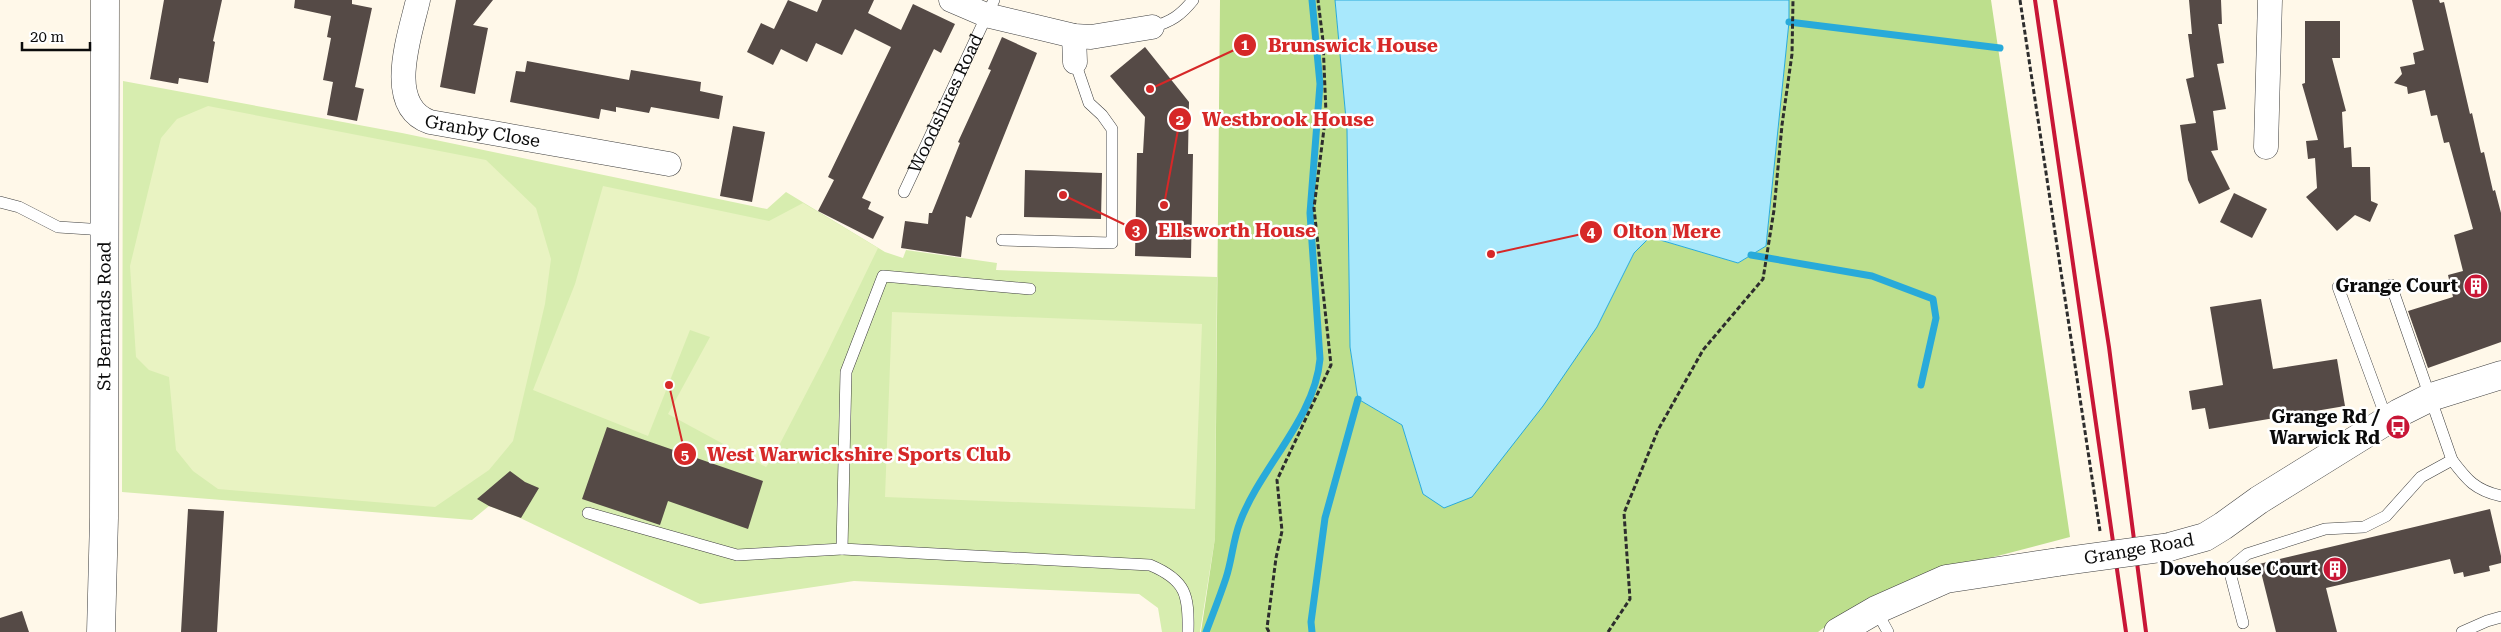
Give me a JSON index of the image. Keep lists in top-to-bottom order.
{
  "streets": {
    "street": [
      "Woodshires Road",
      "Granby Close",
      "St Bernards Road",
      "Grange Road"
    ]
  },
  "places": {
    "other": [
      "Brunswick House",
      "Ellsworth House",
      "Westbrook House",
      "Olton Mere",
      "West Warwickshire Sports Club"
    ],
    "building": ["Grange Court", "Dovehouse Court"],
    "bus stop": ["Grange Rd / Warwick Rd"]
  },
  "scale_bar": "20 m"
}
